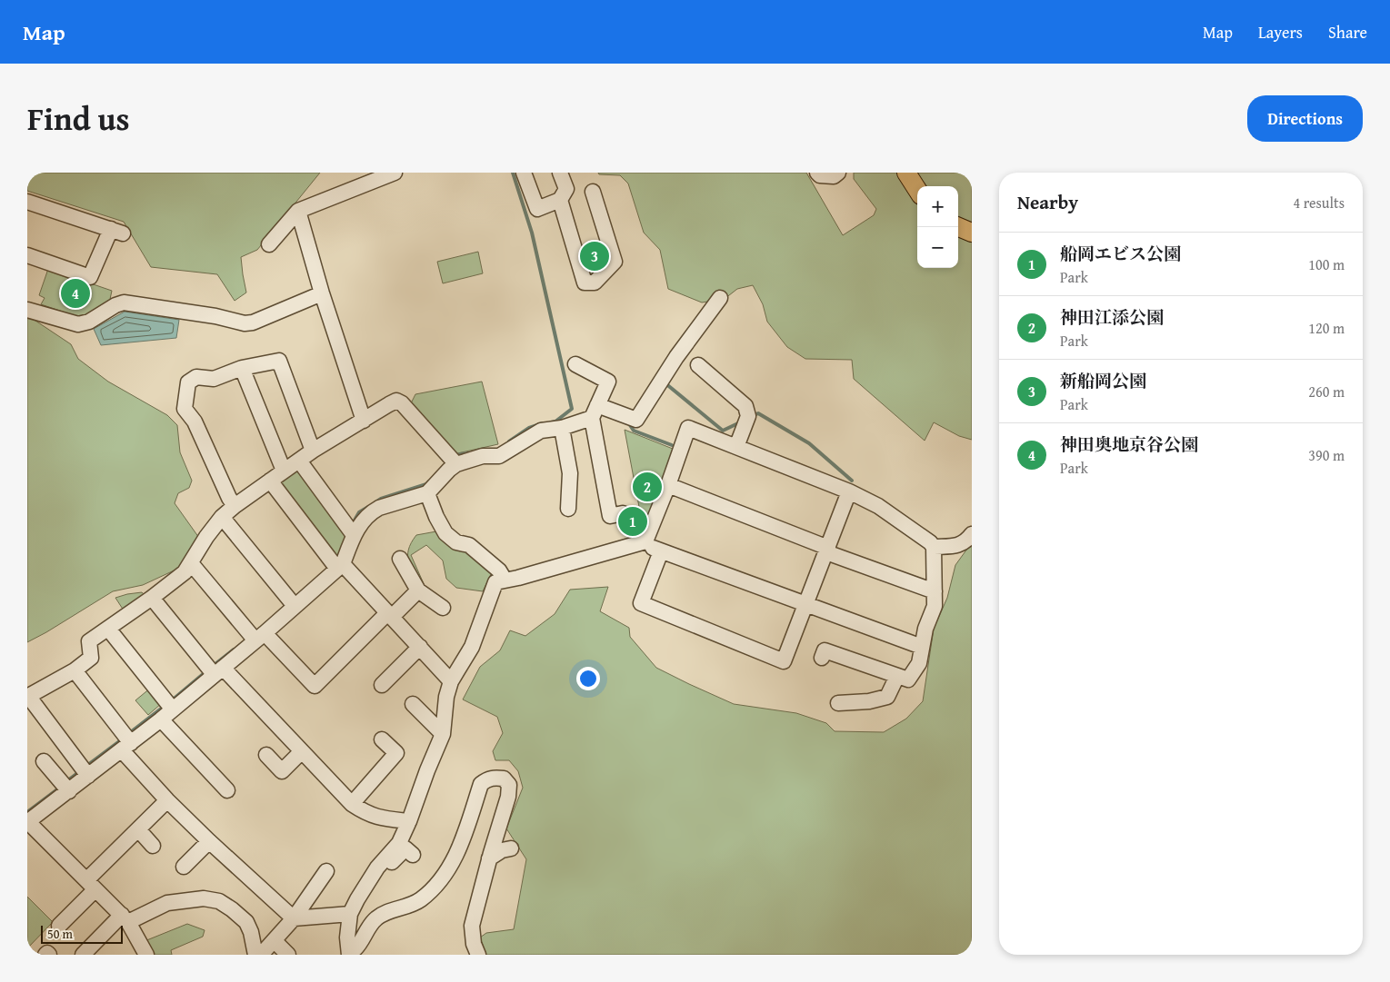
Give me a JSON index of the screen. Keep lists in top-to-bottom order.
{
  "scale_bar": "50 m",
  "page": {
    "header": "Map",
    "nav": ["Map", "Layers", "Share"],
    "title": "Find us",
    "buttons": "Directions",
    "heading": ["Nearby", "4 results"],
    "map_buttons": ["+", "−"],
    "list": [
      {
        "mark": "1",
        "name": "船岡エビス公園",
        "note": "Park",
        "value": "100 m"
      },
      {
        "mark": "2",
        "name": "神田江添公園",
        "note": "Park",
        "value": "120 m"
      },
      {
        "mark": "3",
        "name": "新船岡公園",
        "note": "Park",
        "value": "260 m"
      },
      {
        "mark": "4",
        "name": "神田奥地京谷公園",
        "note": "Park",
        "value": "390 m"
      }
    ],
    "pins": [
      "3",
      "4",
      "2",
      "1"
    ],
    "scale": "50 m"
  }
}
